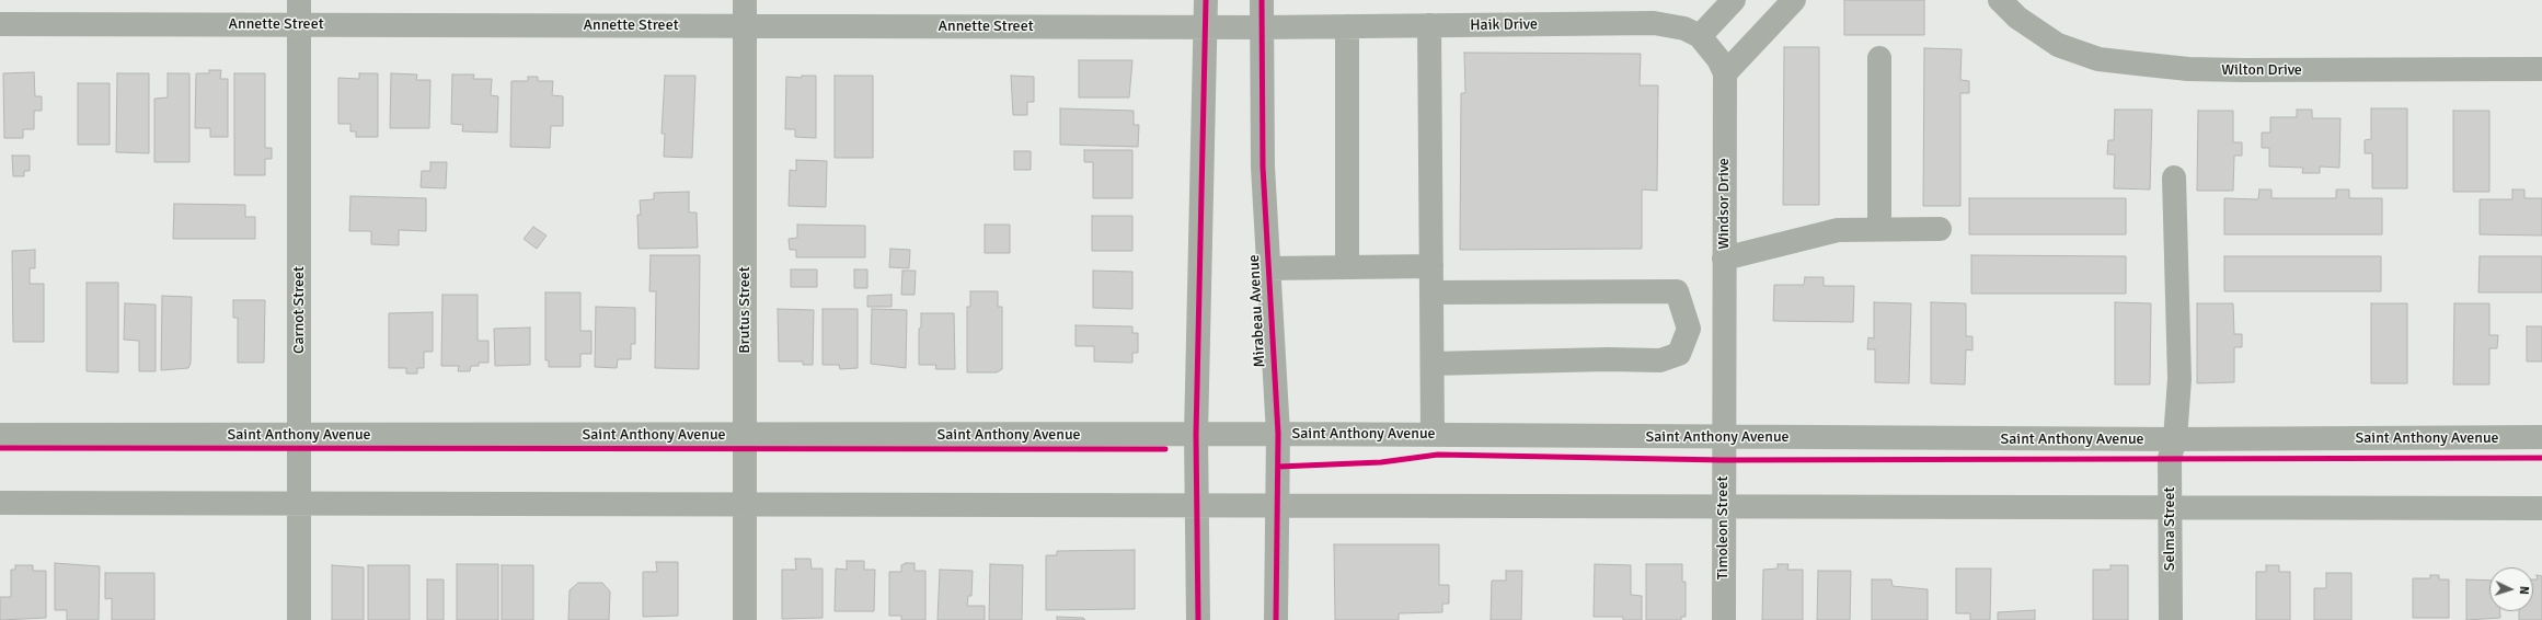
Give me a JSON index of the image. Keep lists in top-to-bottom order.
{
  "streets": {
    "street": [
      "Annette Street",
      "Haik Drive",
      "Wilton Drive",
      "Windsor Drive",
      "Carnot Street",
      "Brutus Street",
      "Mirabeau Avenue",
      "Saint Anthony Avenue",
      "Timoleon Street",
      "Selma Street"
    ]
  },
  "crossings": [
    ["Annette Street", "Haik Drive"],
    ["Annette Street", "Carnot Street"],
    ["Annette Street", "Brutus Street"],
    ["Annette Street", "Mirabeau Avenue"],
    ["Haik Drive", "Windsor Drive"],
    ["Haik Drive", "Mirabeau Avenue"],
    ["Windsor Drive", "Saint Anthony Avenue"],
    ["Windsor Drive", "Timoleon Street"],
    ["Carnot Street", "Saint Anthony Avenue"],
    ["Brutus Street", "Saint Anthony Avenue"],
    ["Mirabeau Avenue", "Saint Anthony Avenue"],
    ["Saint Anthony Avenue", "Timoleon Street"],
    ["Saint Anthony Avenue", "Selma Street"]
  ],
  "north": "right"
}
